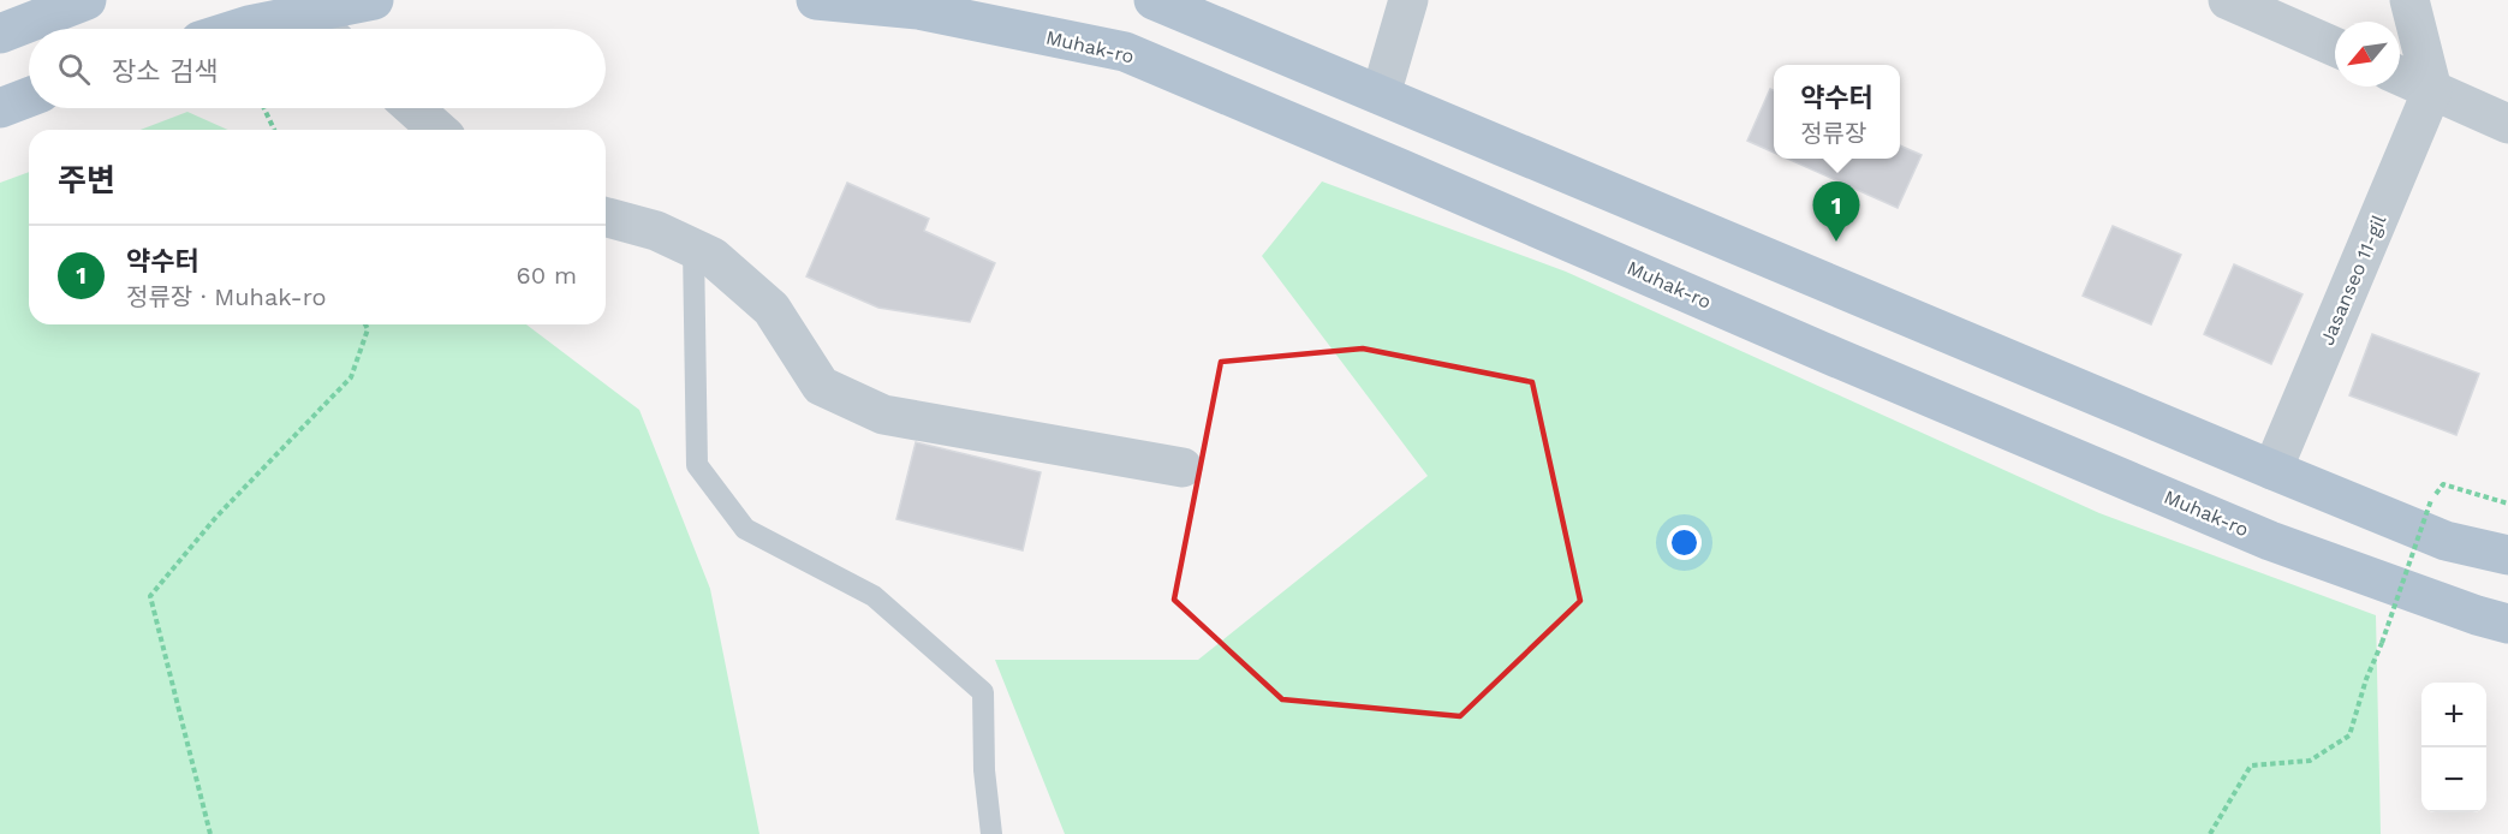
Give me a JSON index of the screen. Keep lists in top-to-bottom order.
{
  "streets": {
    "main road": ["Muhak-ro"],
    "street": ["Jasanseo 11-gil"]
  },
  "north": "bottom left",
  "page": {
    "search": "장소 검색",
    "popup": ["약수터", "정류장"],
    "heading": "주변",
    "pins": "1",
    "list": [
      {
        "mark": "1",
        "name": "약수터",
        "note": "정류장 · Muhak-ro",
        "value": "60 m"
      }
    ],
    "map_buttons": ["+", "−"]
  }
}
